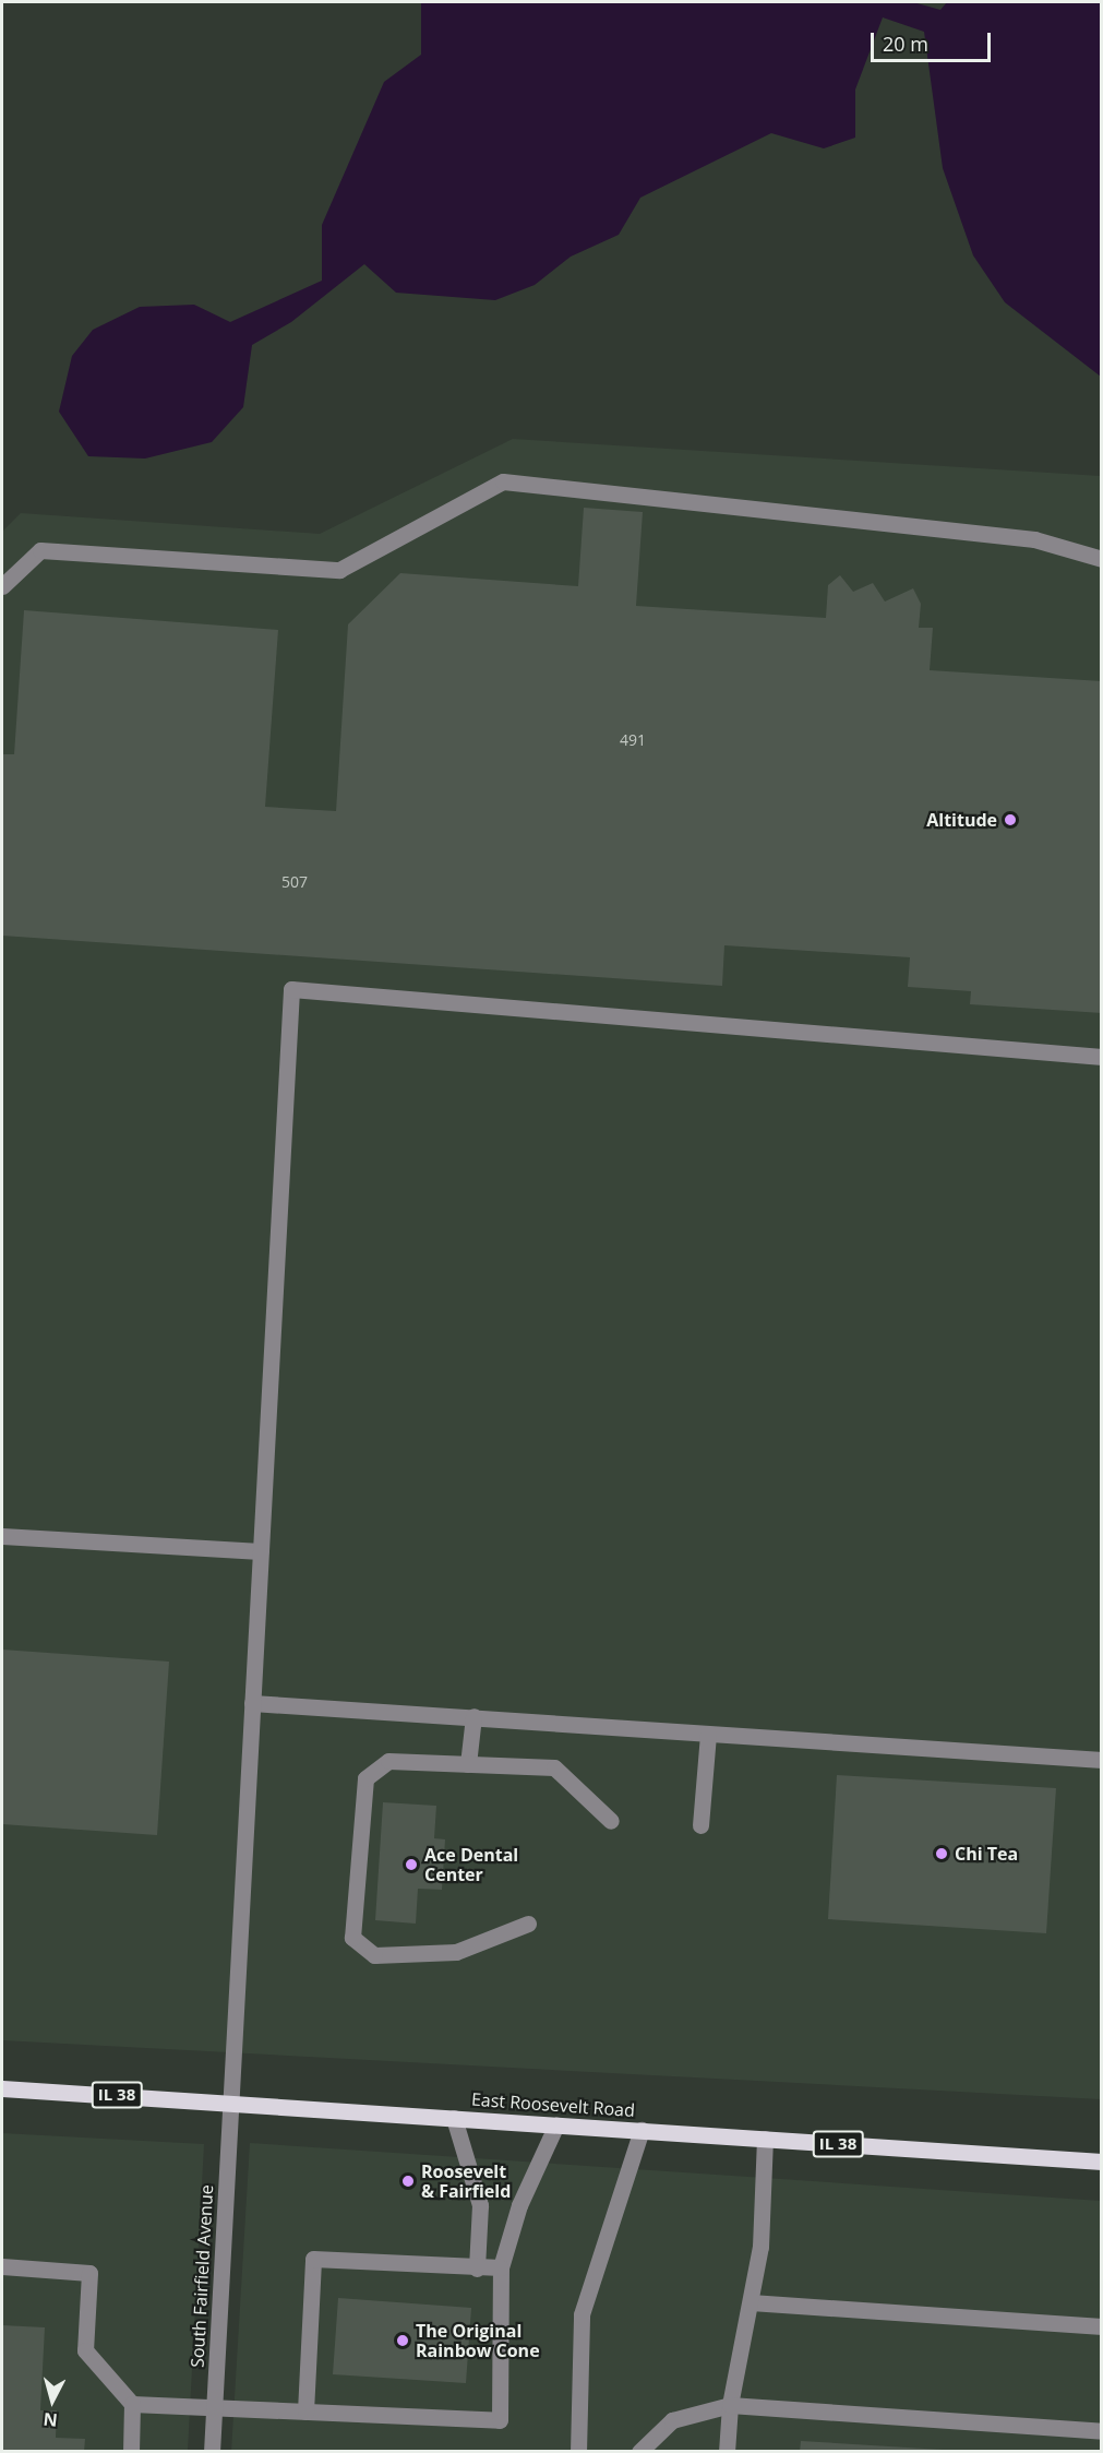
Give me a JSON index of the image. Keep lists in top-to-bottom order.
{
  "streets": {
    "main road": ["IL 38", "East Roosevelt Road"],
    "street": ["South Fairfield Avenue"]
  },
  "crossings": [
    ["East Roosevelt Road", "South Fairfield Avenue"]
  ],
  "places": [
    "Altitude",
    "Chi Tea",
    "Ace Dental Center",
    "Roosevelt & Fairfield",
    "The Original Rainbow Cone"
  ],
  "house_numbers": ["491", "507"],
  "scale_bar": "20 m",
  "north": "bottom"
}
